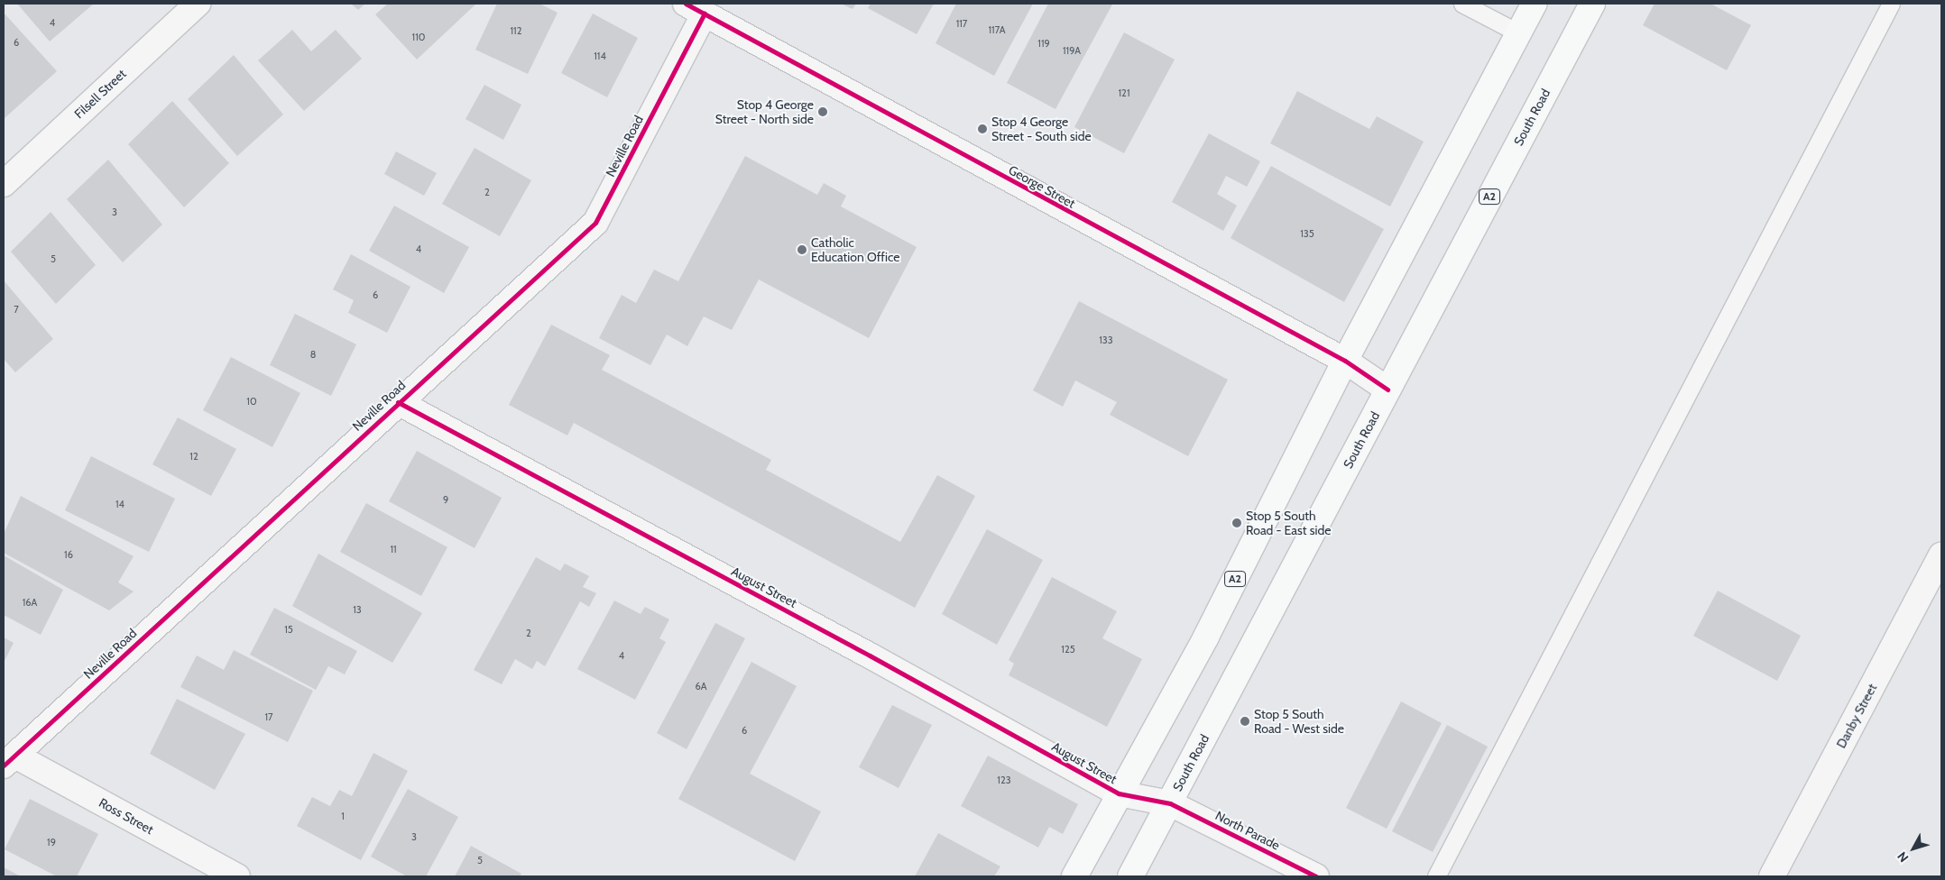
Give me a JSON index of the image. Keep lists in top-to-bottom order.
{
  "streets": {
    "highway": ["South Road", "A2"],
    "street": [
      "Filsell Street",
      "Neville Road",
      "George Street",
      "August Street",
      "Danby Street",
      "Ross Street",
      "North Parade"
    ]
  },
  "crossings": [
    ["South Road", "George Street"],
    ["South Road", "August Street"],
    ["South Road", "North Parade"],
    ["Neville Road", "George Street"],
    ["Neville Road", "August Street"],
    ["Neville Road", "Ross Street"],
    ["George Street", "A2"],
    ["A2", "August Street"],
    ["August Street", "North Parade"]
  ],
  "places": [
    "Stop 4 George Street - North side",
    "Stop 4 George Street - South side",
    "Catholic Education Office",
    "Stop 5 South Road - East side",
    "Stop 5 South Road - West side"
  ],
  "house_numbers": [
    "4",
    "117",
    "117A",
    "112",
    "110",
    "6",
    "119",
    "119A",
    "114",
    "121",
    "2",
    "3",
    "135",
    "4",
    "5",
    "6",
    "7",
    "133",
    "8",
    "10",
    "12",
    "9",
    "14",
    "11",
    "16",
    "16A",
    "13",
    "15",
    "2",
    "125",
    "4",
    "6A",
    "17",
    "6",
    "123",
    "1",
    "3",
    "19",
    "5"
  ],
  "north": "bottom left"
}
